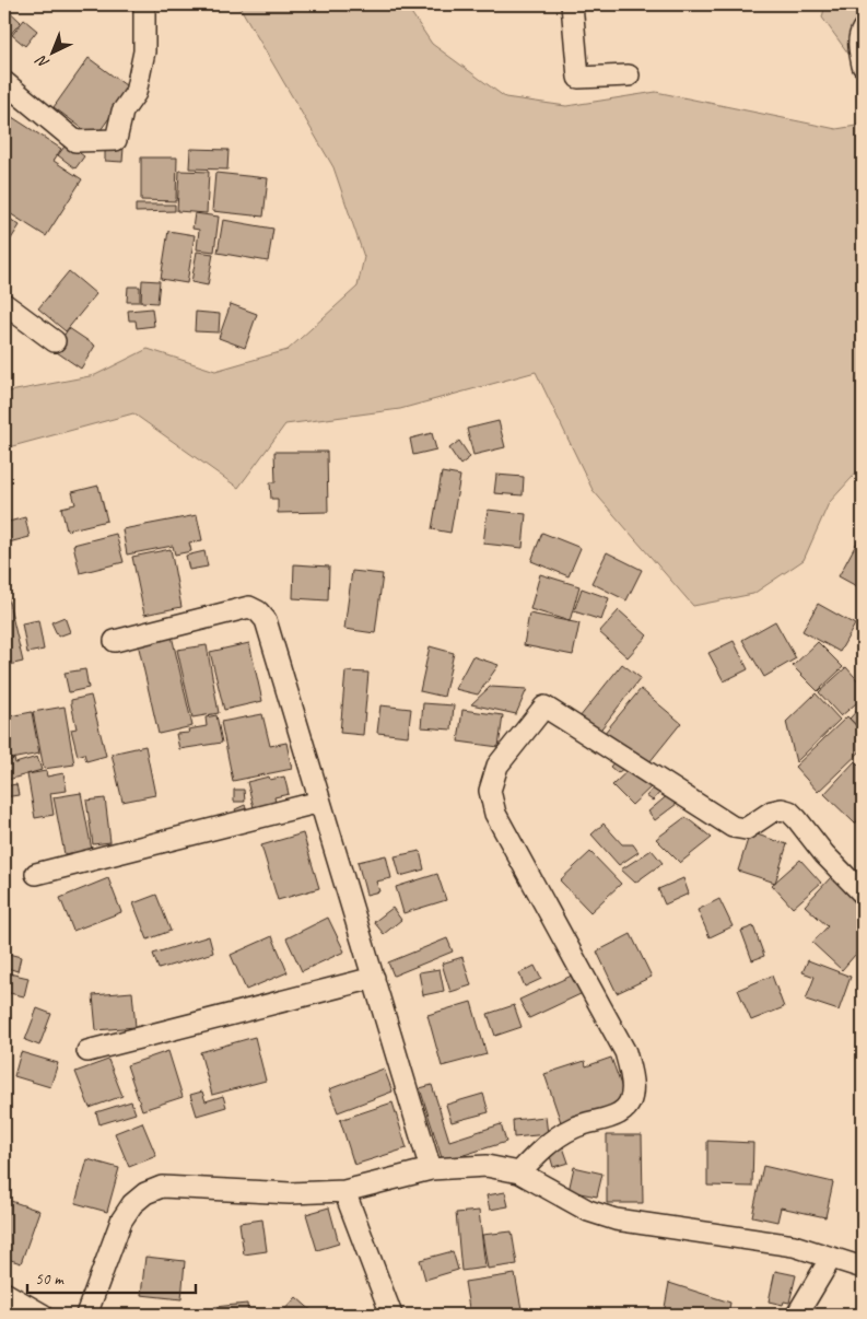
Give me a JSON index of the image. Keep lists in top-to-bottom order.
{
  "scale_bar": "50 m",
  "north": "bottom left"
}
